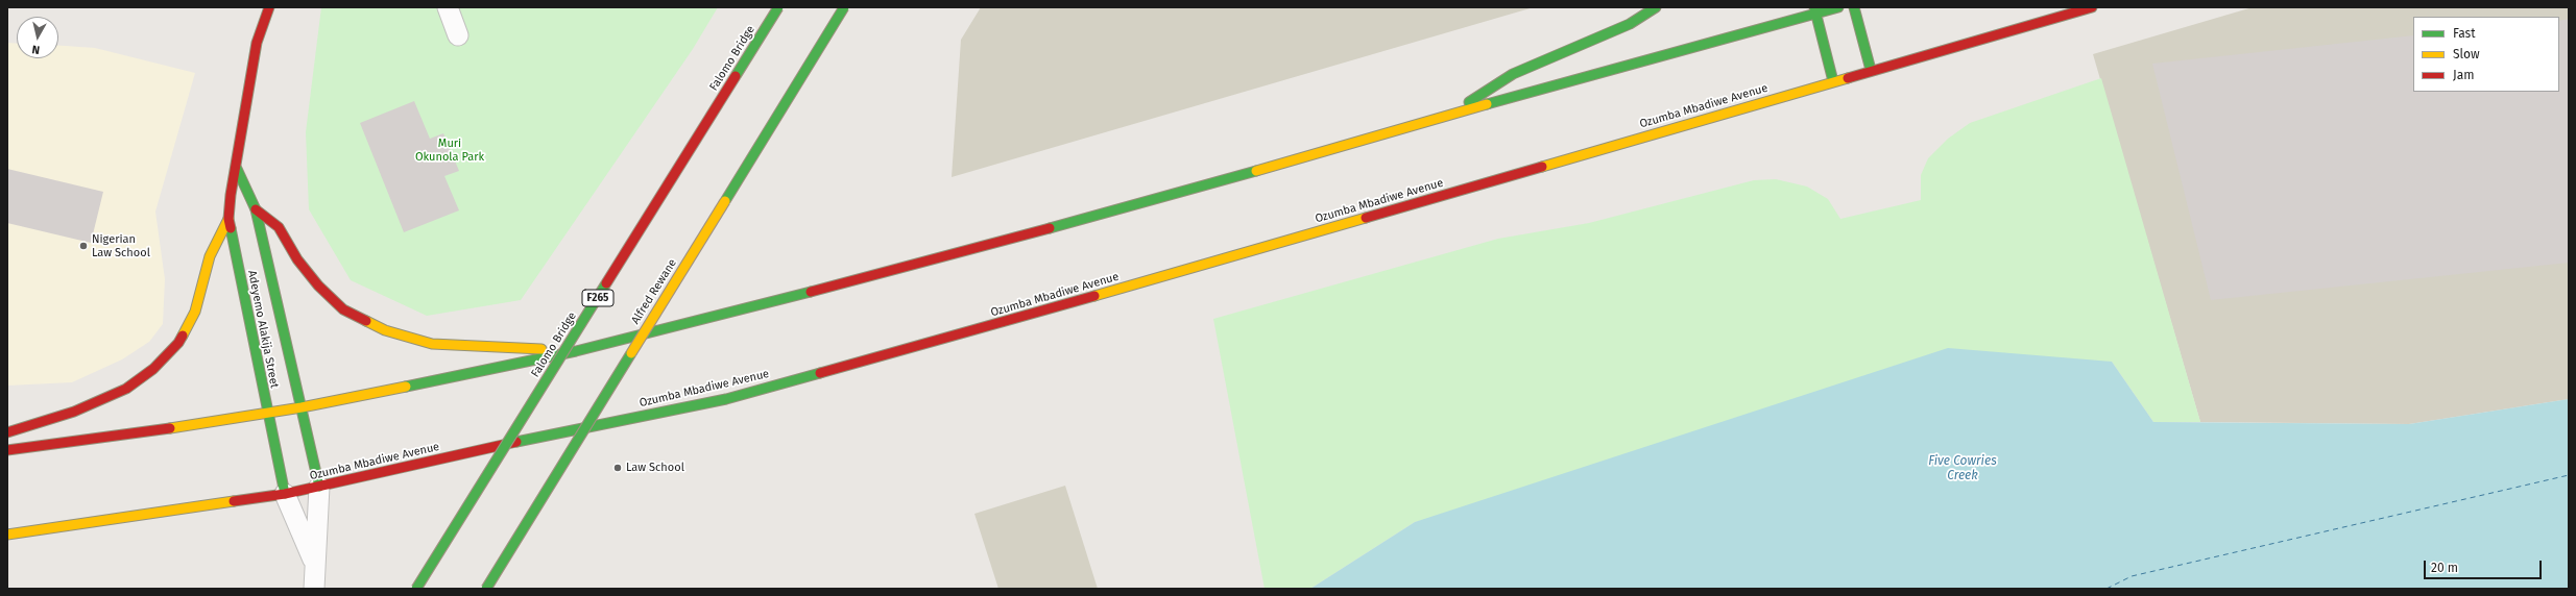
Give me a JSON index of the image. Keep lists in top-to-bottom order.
{
  "streets": {
    "main road": [
      "Falomo Bridge",
      "Ozumba Mbadiwe Avenue",
      "Alfred Rewane",
      "F265",
      "Adeyemo Alakija Street"
    ]
  },
  "crossings": [
    ["Ozumba Mbadiwe Avenue", "Adeyemo Alakija Street"]
  ],
  "water": ["Five Cowries Creek"],
  "parks": ["Muri Okunola Park"],
  "places": ["Nigerian Law School", "Law School"],
  "legend": ["Fast", "Slow", "Jam"],
  "scale_bar": "20 m",
  "north": "bottom"
}
